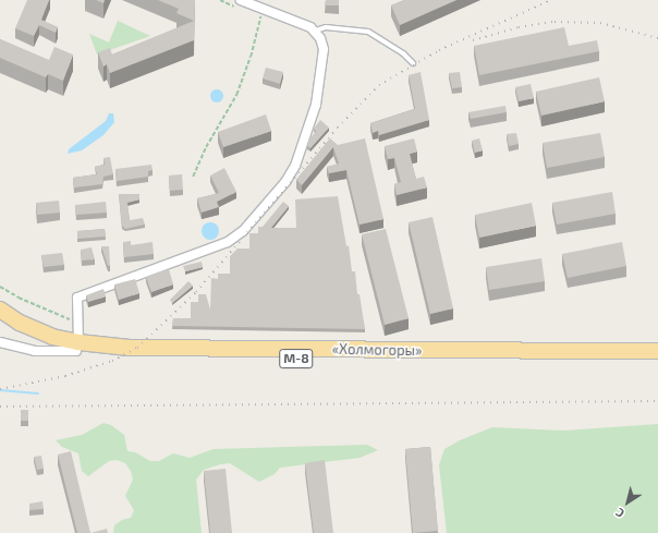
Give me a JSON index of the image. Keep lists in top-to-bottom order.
{
  "streets": {
    "highway": ["«Холмогоры»", "М-8"]
  },
  "north": "bottom left"
}
